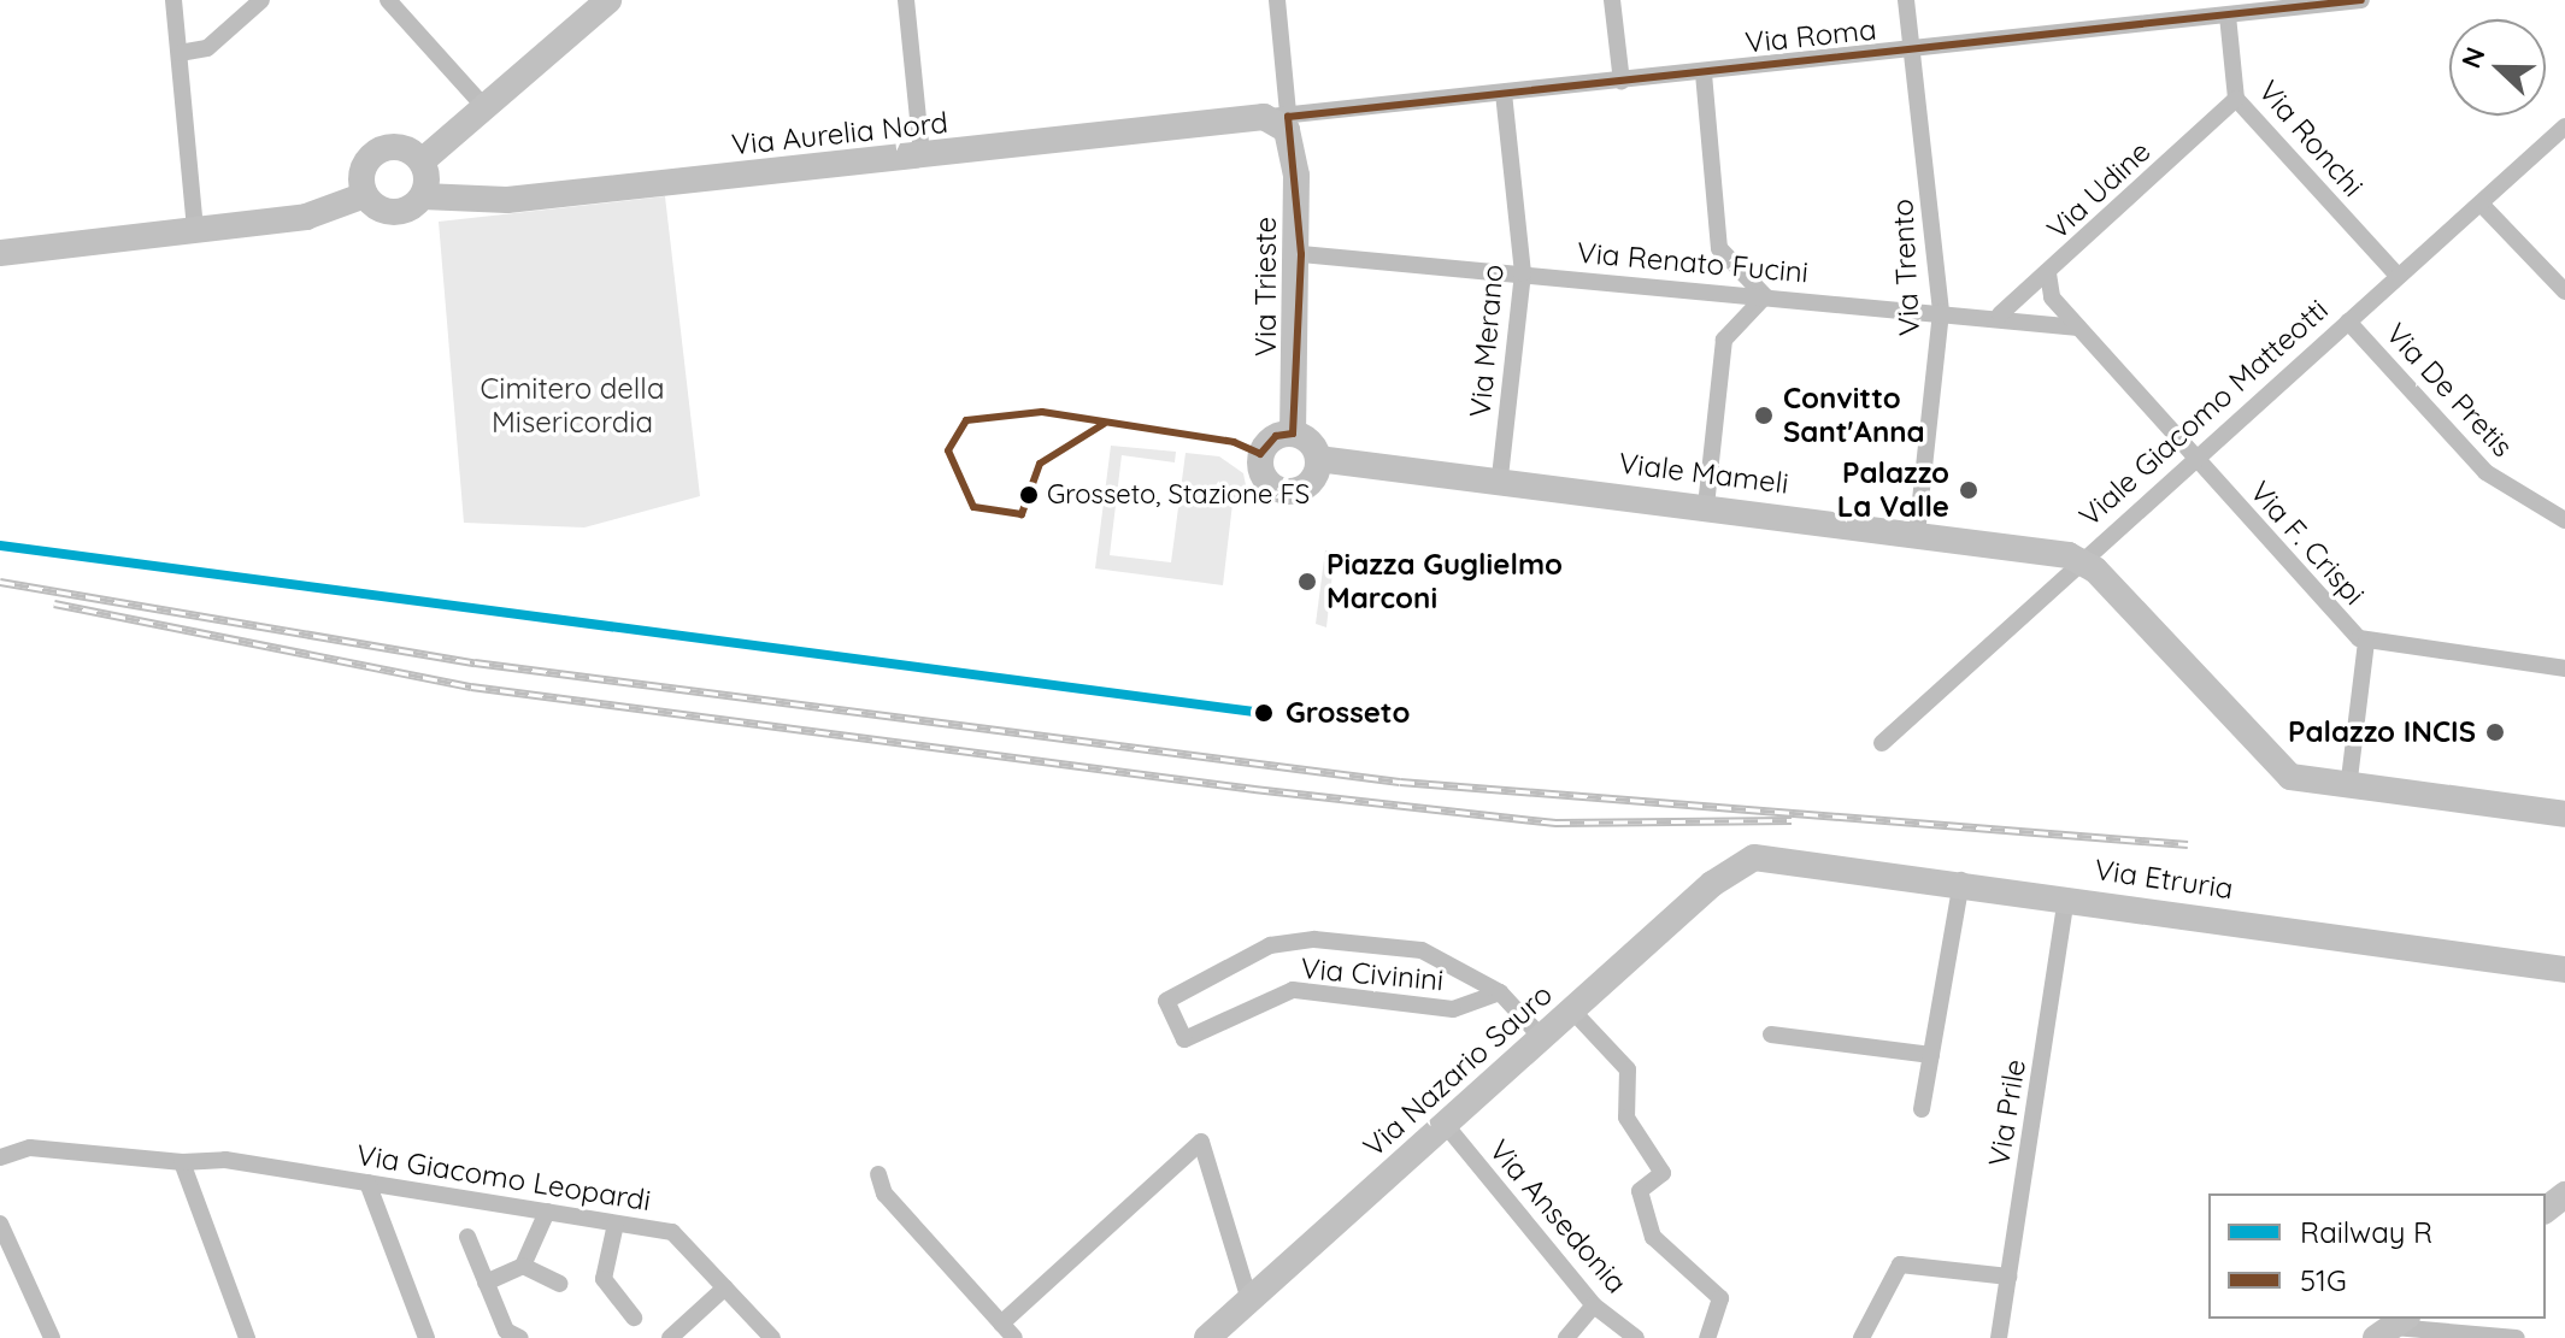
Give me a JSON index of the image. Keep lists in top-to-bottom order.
{
  "streets": {
    "street": [
      "Via Roma",
      "Via Aurelia Nord",
      "Via Ronchi",
      "Via Udine",
      "Via Renato Fucini",
      "Via Trento",
      "Via Trieste",
      "Via Merano",
      "Via De Pretis",
      "Viale Giacomo Matteotti",
      "Viale Mameli",
      "Via F. Crispi",
      "Via Etruria",
      "Via Civinini",
      "Via Nazario Sauro",
      "Via Prile",
      "Via Giacomo Leopardi",
      "Via Ansedonia"
    ]
  },
  "crossings": [
    ["Via Roma", "Via Aurelia Nord"],
    ["Via Roma", "Via Ronchi"],
    ["Via Roma", "Via Trento"],
    ["Via Roma", "Via Trieste"],
    ["Via Roma", "Via Merano"],
    ["Via Aurelia Nord", "Via Trieste"],
    ["Via Ronchi", "Via Udine"],
    ["Via Ronchi", "Viale Giacomo Matteotti"],
    ["Via Udine", "Via Renato Fucini"],
    ["Via Renato Fucini", "Via Trento"],
    ["Via Renato Fucini", "Via Trieste"],
    ["Via Renato Fucini", "Via Merano"],
    ["Via Trento", "Viale Mameli"],
    ["Via Trieste", "Viale Mameli"],
    ["Via Merano", "Viale Mameli"],
    ["Via De Pretis", "Viale Giacomo Matteotti"],
    ["Viale Giacomo Matteotti", "Viale Mameli"],
    ["Viale Giacomo Matteotti", "Via F. Crispi"],
    ["Via Etruria", "Via Nazario Sauro"],
    ["Via Etruria", "Via Prile"],
    ["Via Civinini", "Via Nazario Sauro"],
    ["Via Nazario Sauro", "Via Ansedonia"]
  ],
  "parks": ["Cimitero della Misericordia"],
  "places": [
    "Convitto Sant'Anna",
    "Palazzo La Valle",
    "Grosseto, Stazione FS",
    "Piazza Guglielmo Marconi",
    "Grosseto",
    "Palazzo INCIS"
  ],
  "lines": ["transit line 51G", "rail line R"],
  "legend": ["Railway R", "51G"],
  "north": "left"
}
